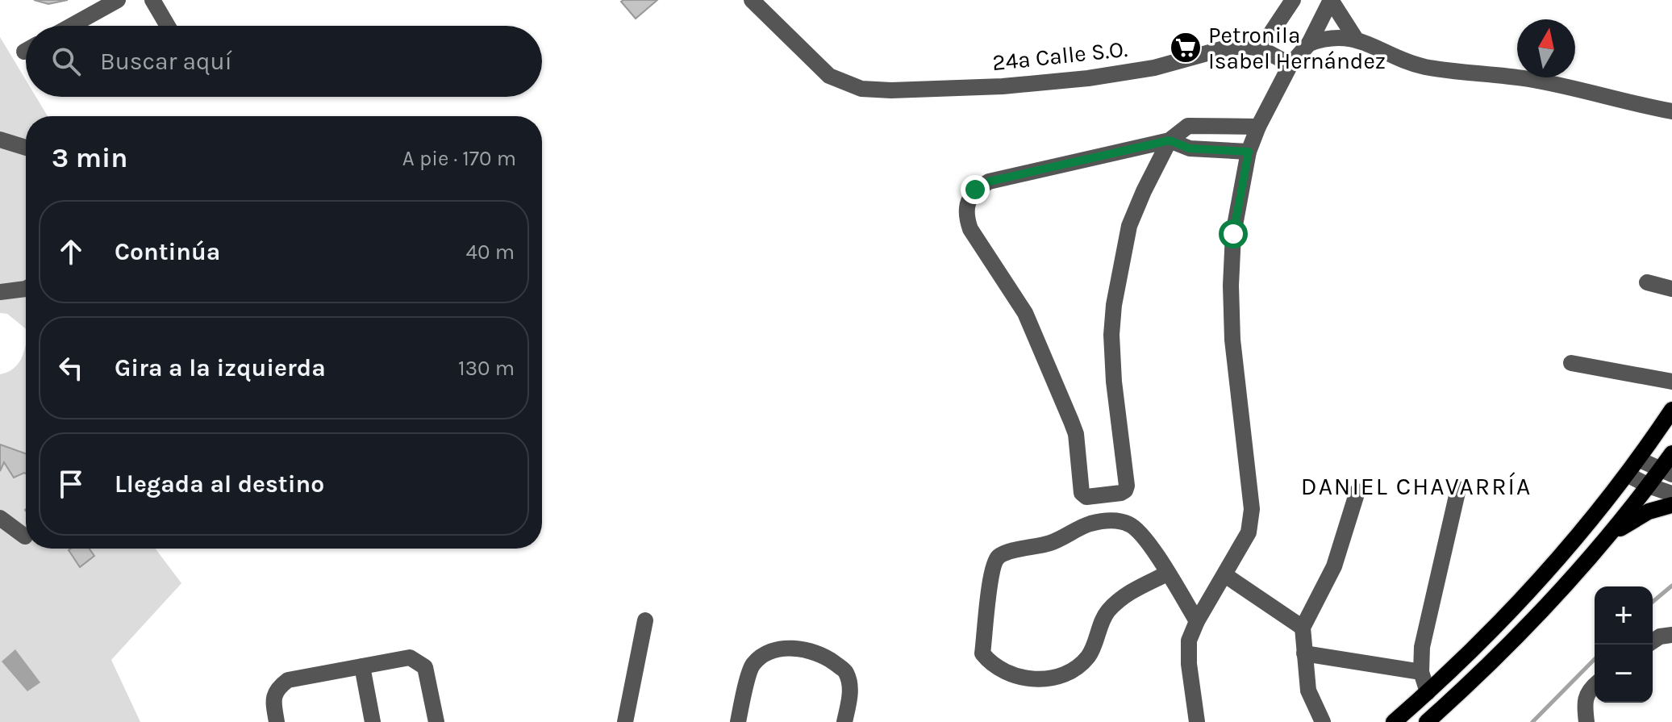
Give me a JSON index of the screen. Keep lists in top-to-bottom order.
{
  "streets": {
    "street": ["24a Calle S.O."]
  },
  "districts": ["DANIEL CHAVARRÍA"],
  "places": {
    "supermarket": ["Petronila Isabel Hernández"]
  },
  "north": "top",
  "page": {
    "search": "Buscar aquí",
    "heading": ["3 min", "A pie · 170 m"],
    "list": [
      ["Continúa", "40 m"],
      ["Gira a la izquierda", "130 m"],
      "Llegada al destino"
    ],
    "map_buttons": ["+", "−"]
  }
}
